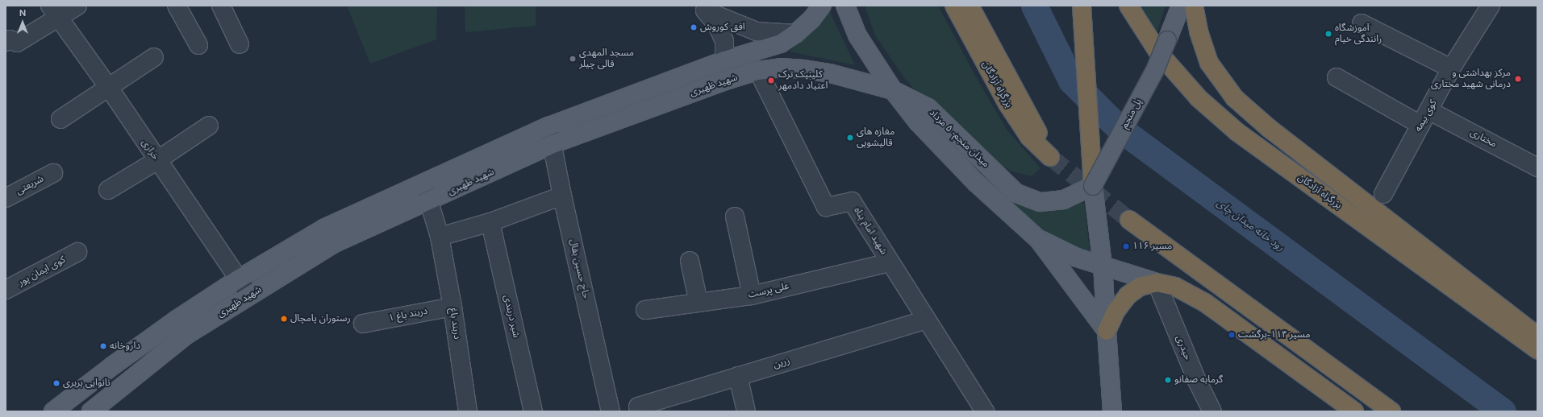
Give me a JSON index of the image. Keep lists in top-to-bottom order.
{
  "streets": {
    "highway": ["بزرگراه آزادگان"],
    "main road": ["شهید ظهیری", "پل منجم", "میدان منجم - ۵ مرداد"],
    "street": [
      "کوی بیمه",
      "مختاری",
      "خرازی",
      "شریعتی",
      "شهید امام پناه",
      "حاج حسین بقال",
      "کوی ایمان پور",
      "علی پرست",
      "دربند باغ ۱",
      "شیر دربندی",
      "دربند باغ",
      "حیدری",
      "زرین"
    ]
  },
  "crossings": [
    ["شهید ظهیری", "میدان منجم - ۵ مرداد"],
    ["شهید ظهیری", "خرازی"],
    ["شهید ظهیری", "شهید امام پناه"],
    ["شهید ظهیری", "حاج حسین بقال"],
    ["شهید ظهیری", "دربند باغ"],
    ["پل منجم", "میدان منجم - ۵ مرداد"],
    ["کوی بیمه", "مختاری"],
    ["شهید امام پناه", "علی پرست"],
    ["شهید امام پناه", "زرین"],
    ["دربند باغ ۱", "دربند باغ"]
  ],
  "water": ["رود خانه میدان چای"],
  "places": [
    "افق کوروش",
    "آموزشگاه رانندگی خیام",
    "مسجد المهدی قالی چیلر",
    "مرکز بهداشتی و درمانی شهید مختاری",
    "کلینیک ترک اعتیاد دادمهر",
    "مغازه های قالیشویی",
    "مسیر ۱۱۶",
    "رستوران پامچال",
    "مسیر ۱۱۴-برگشت",
    "داروخانه",
    "گرمابه صفانو",
    "نانوایی بربری"
  ],
  "north": "top"
}
